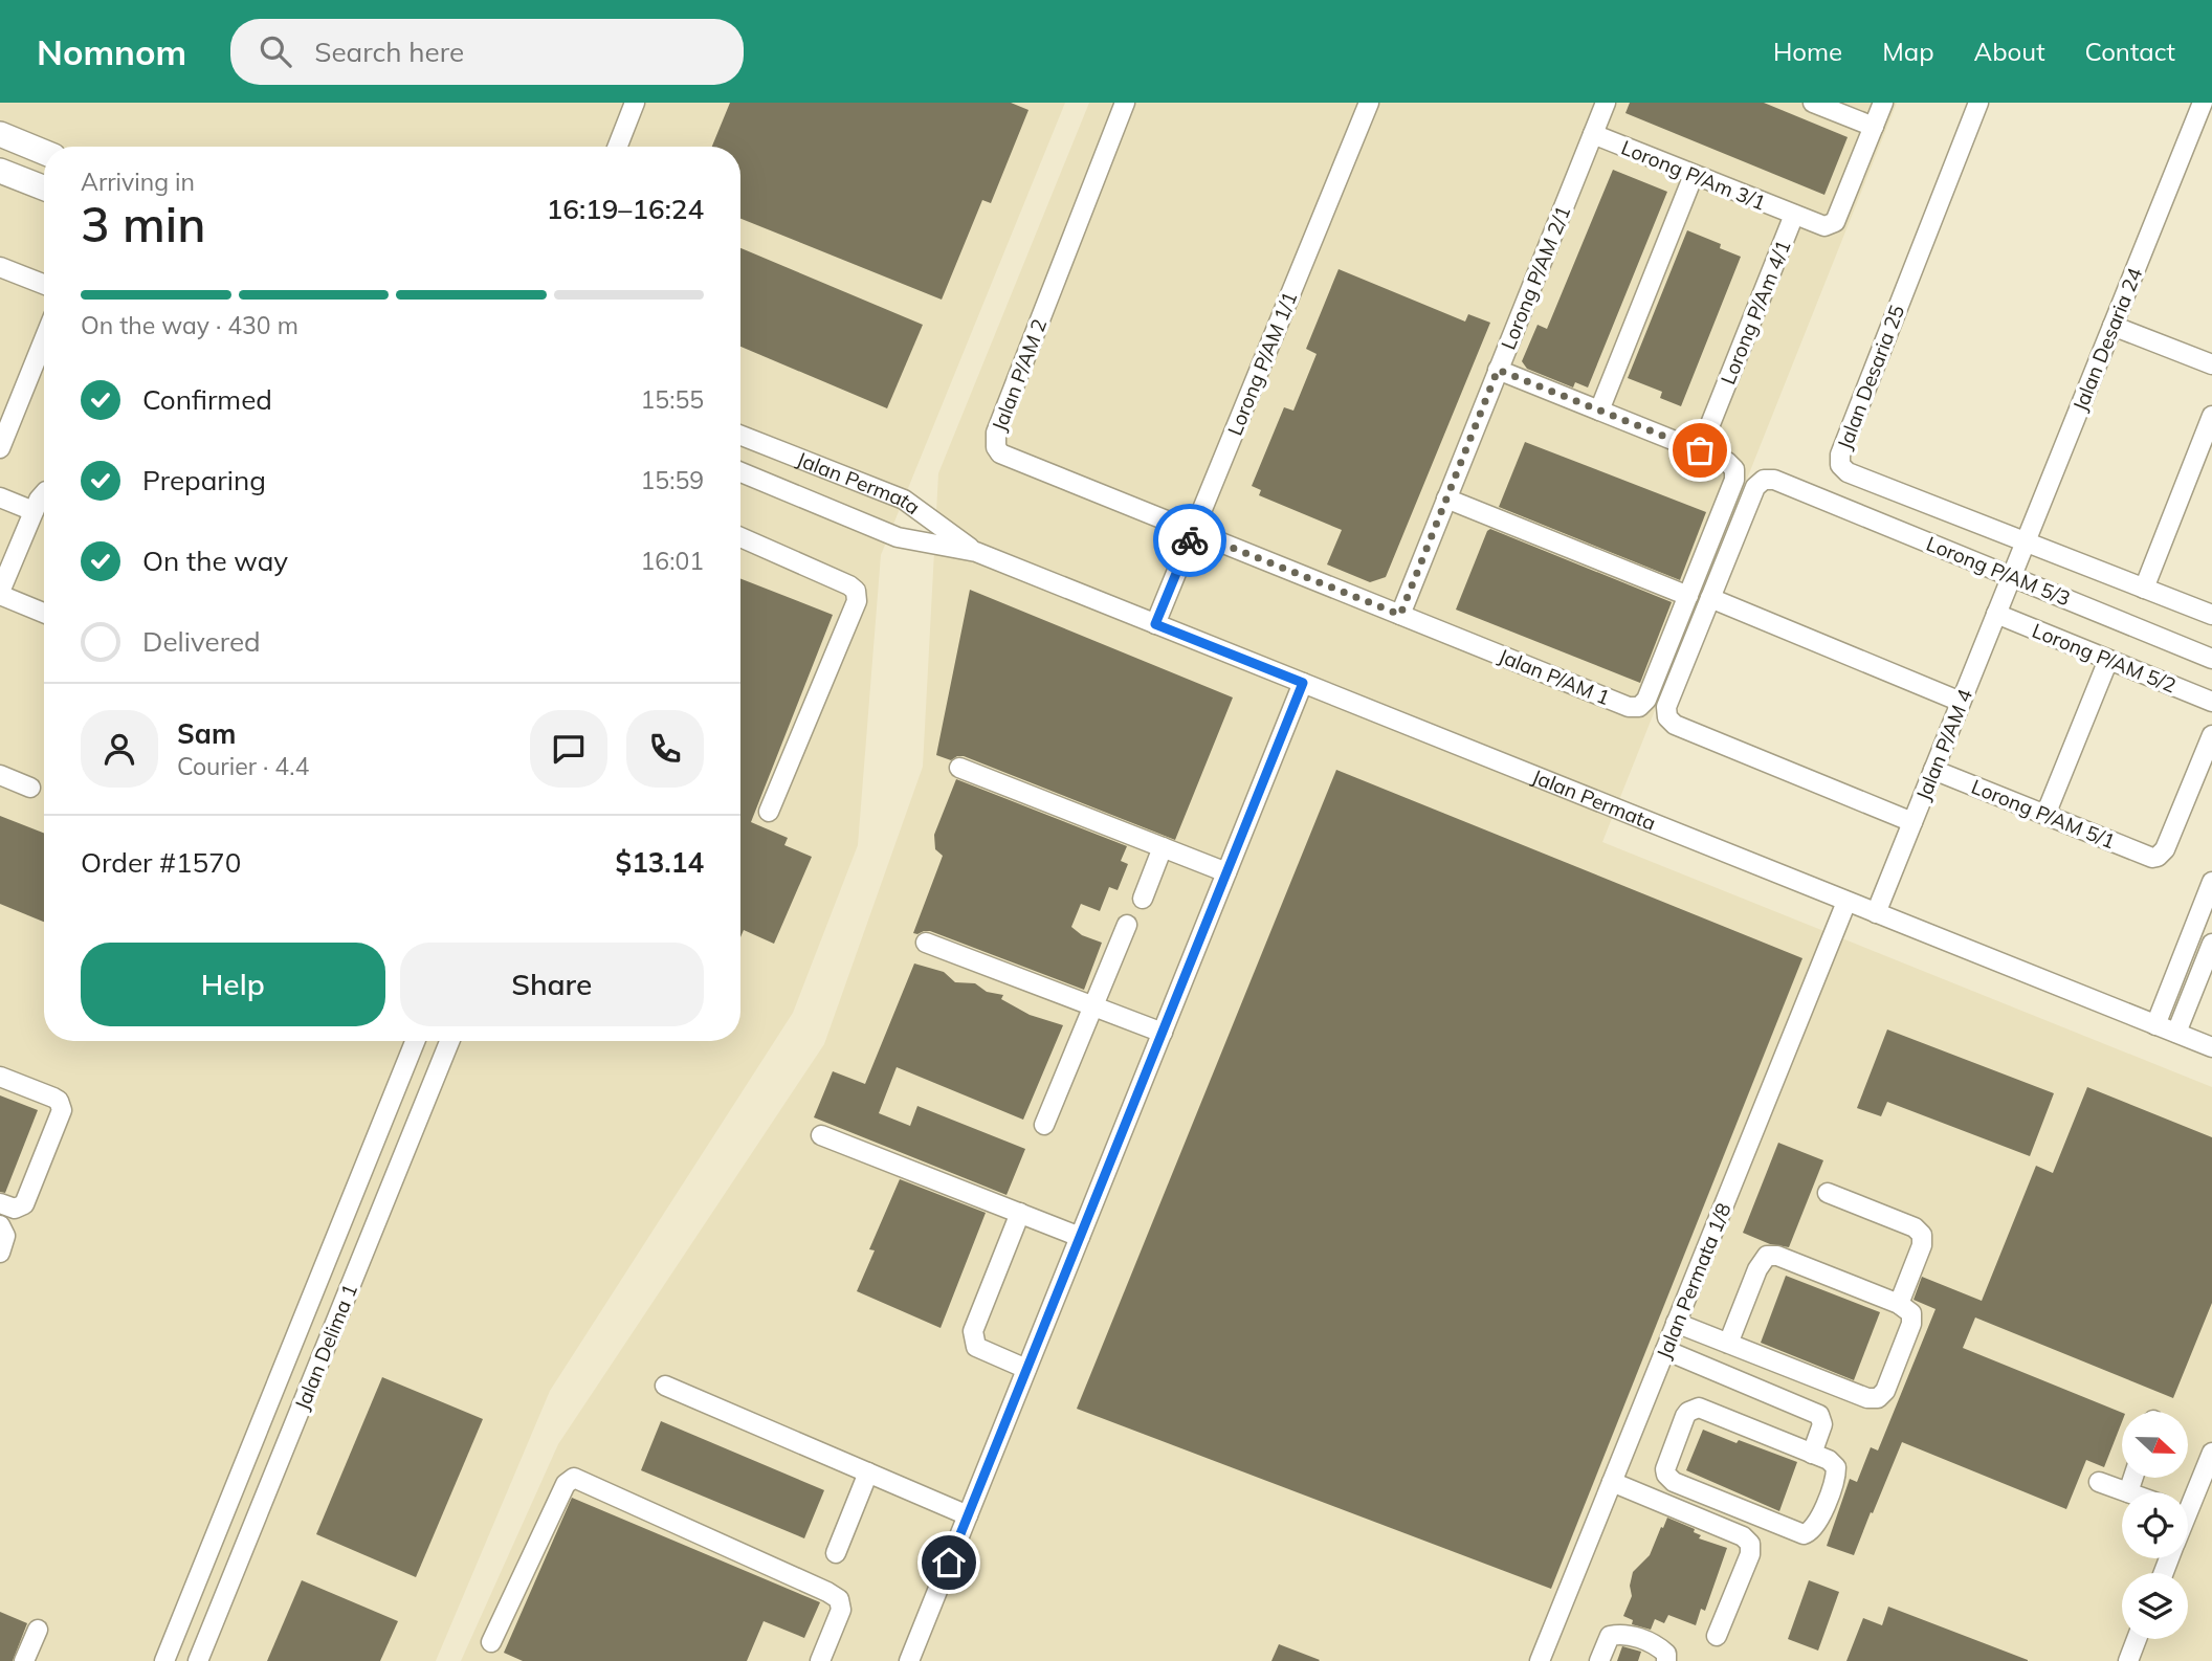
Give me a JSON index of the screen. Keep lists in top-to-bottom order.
{
  "streets": {
    "street": [
      "Lorong P/Am 3/1",
      "Lorong P/AM 2/1",
      "Lorong P/Am 4/1",
      "Jalan Desaria 24",
      "Lorong P/AM 1/1",
      "Jalan P/AM 2",
      "Jalan Desaria 25",
      "Jalan Permata",
      "Lorong P/AM 5/3",
      "Lorong P/AM 5/2",
      "Jalan P/AM 1",
      "Jalan P/AM 4",
      "Lorong P/AM 5/1",
      "Jalan Permata 1/8",
      "Jalan Delima 1"
    ]
  },
  "crossings": [
    ["Lorong P/Am 3/1", "Lorong P/AM 2/1"],
    ["Lorong P/Am 3/1", "Lorong P/Am 4/1"],
    ["Lorong P/AM 2/1", "Jalan P/AM 1"],
    ["Lorong P/Am 4/1", "Jalan P/AM 1"],
    ["Jalan Desaria 24", "Jalan Desaria 25"],
    ["Jalan Desaria 24", "Lorong P/AM 5/3"],
    ["Jalan Desaria 24", "Jalan P/AM 4"],
    ["Lorong P/AM 1/1", "Jalan P/AM 2"],
    ["Lorong P/AM 1/1", "Jalan Permata"],
    ["Lorong P/AM 1/1", "Jalan P/AM 1"],
    ["Jalan P/AM 2", "Jalan P/AM 1"],
    ["Jalan Permata", "Jalan P/AM 4"],
    ["Jalan Permata", "Jalan Permata 1/8"],
    ["Lorong P/AM 5/3", "Jalan P/AM 4"],
    ["Lorong P/AM 5/2", "Jalan P/AM 4"],
    ["Jalan P/AM 4", "Lorong P/AM 5/1"]
  ],
  "north": "right",
  "page": {
    "header": "Nomnom",
    "search": "Search here",
    "nav": [
      "Home",
      "Map",
      "About",
      "Contact"
    ],
    "heading": ["3 min", "Arriving in", "16:19–16:24"],
    "panel": [
      "Sam",
      "Courier · 4.4",
      "Order #1570",
      "$13.14"
    ],
    "bar": "On the way · 430 m",
    "list": [
      ["Confirmed", "15:55"],
      ["Preparing", "15:59"],
      ["On the way", "16:01"],
      "Delivered"
    ],
    "buttons": ["Help", "Share"]
  }
}
